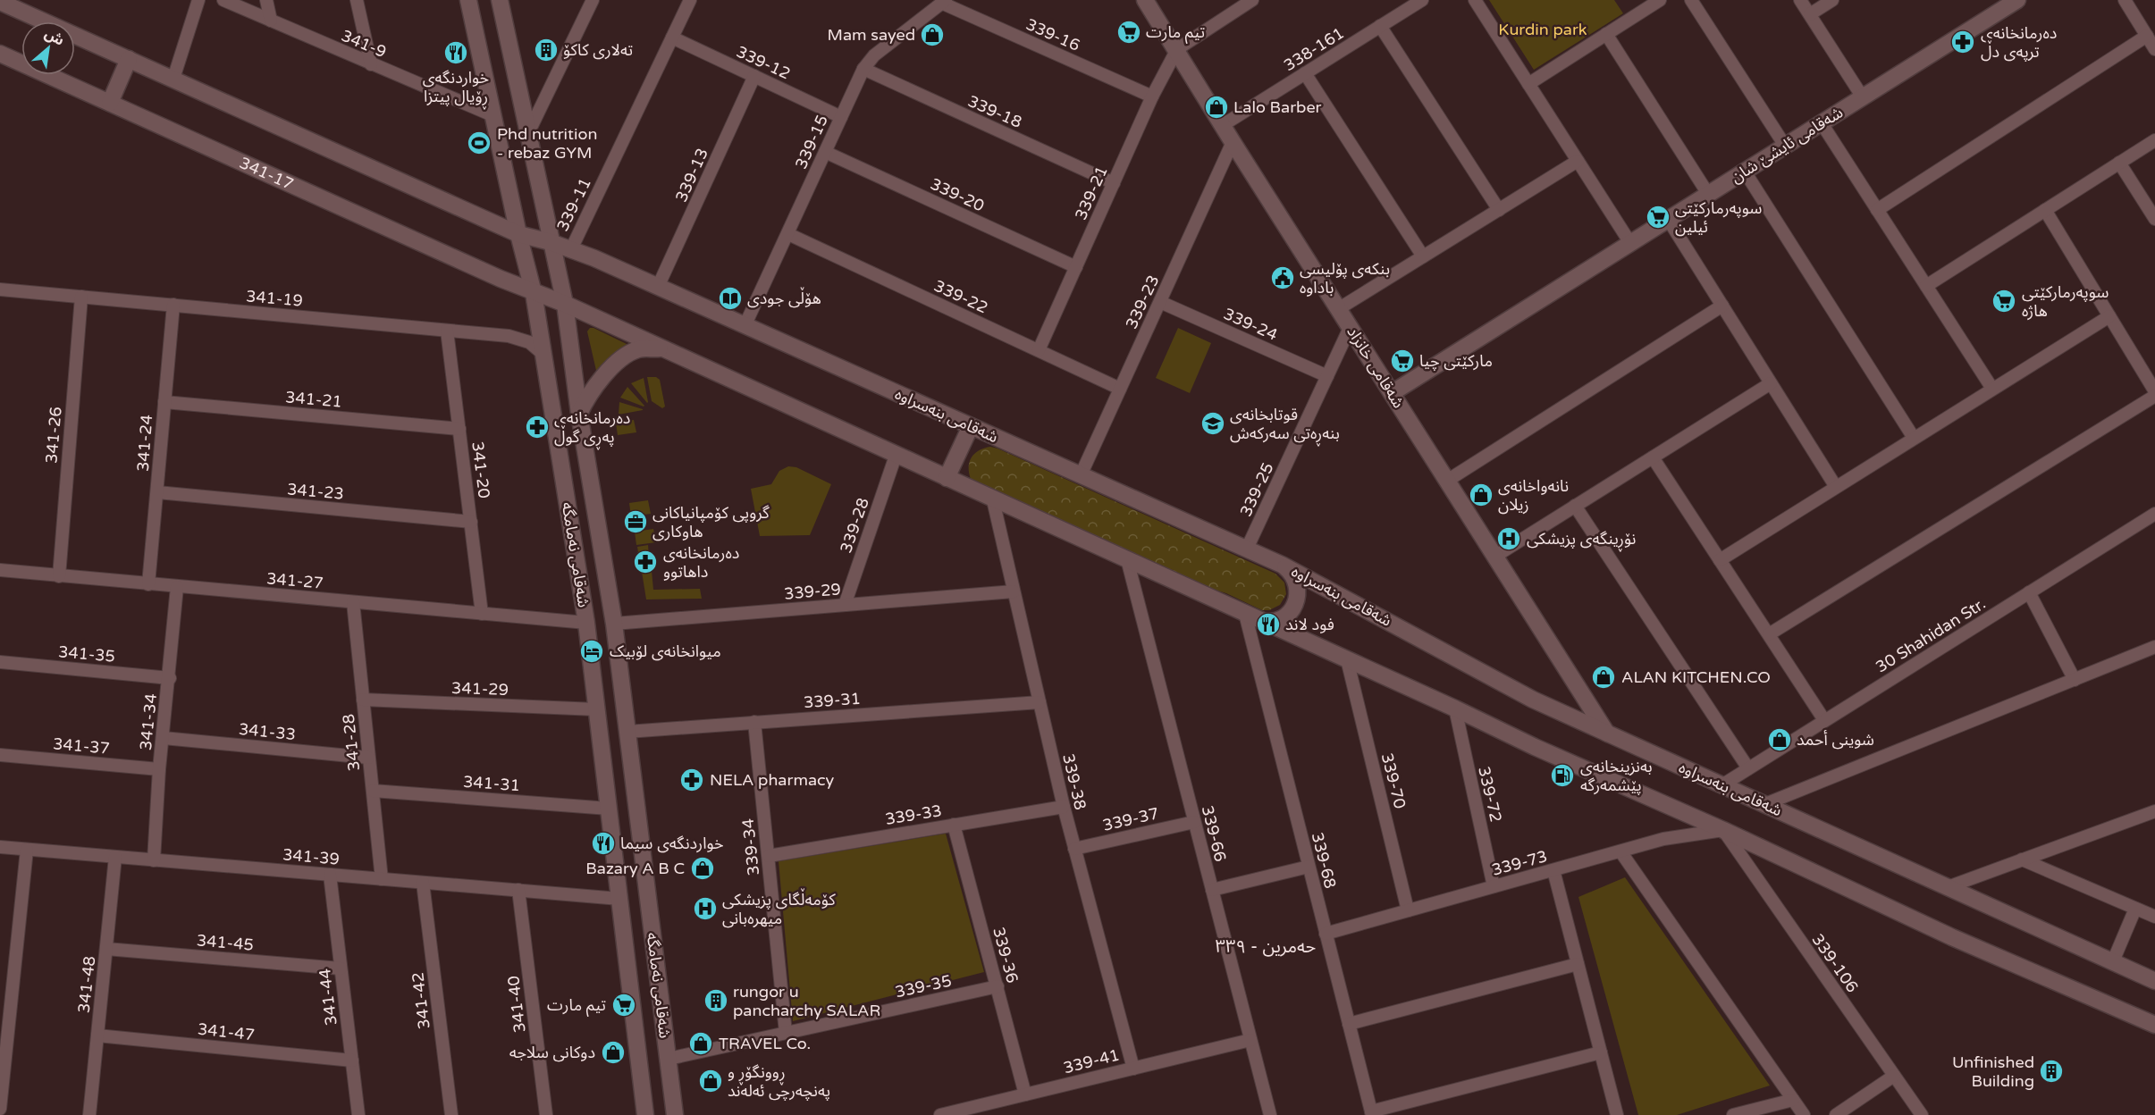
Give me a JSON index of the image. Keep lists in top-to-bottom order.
{
  "streets": {
    "main road": [
      "شەقامی ئایشێ شان",
      "341-17",
      "شەقامی خانزاد",
      "شەقامی بنەسراوە",
      "شەقامی نەمامگە"
    ],
    "street": [
      "339-16",
      "341-9",
      "338-161",
      "339-12",
      "339-18",
      "339-15",
      "339-13",
      "339-21",
      "339-20",
      "339-11",
      "339-22",
      "341-19",
      "339-23",
      "339-24",
      "341-21",
      "341-26",
      "341-24",
      "341-20",
      "339-25",
      "341-23",
      "339-28",
      "341-27",
      "339-29",
      "30 Shahidan Str.",
      "341-35",
      "341-29",
      "339-31",
      "341-34",
      "341-33",
      "341-28",
      "341-37",
      "339-70",
      "339-38",
      "341-31",
      "339-72",
      "339-33",
      "339-37",
      "339-66",
      "339-34",
      "341-39",
      "339-68",
      "339-73",
      "341-45",
      "339-36",
      "339-106",
      "341-48",
      "339-35",
      "341-44",
      "341-42",
      "341-40",
      "341-47",
      "339-41"
    ]
  },
  "crossings": [
    ["339-16", "339-15"],
    ["339-16", "339-21"],
    ["341-9", "شەقامی نەمامگە"],
    ["338-161", "شەقامی خانزاد"],
    ["339-12", "339-15"],
    ["339-12", "339-13"],
    ["339-12", "339-11"],
    ["339-18", "339-15"],
    ["339-18", "339-21"],
    ["339-15", "339-20"],
    ["339-15", "339-22"],
    ["339-15", "شەقامی بنەسراوە"],
    ["شەقامی ئایشێ شان", "شەقامی خانزاد"],
    ["341-17", "شەقامی نەمامگە"],
    ["339-13", "شەقامی بنەسراوە"],
    ["339-21", "339-20"],
    ["339-21", "339-22"],
    ["339-21", "شەقامی خانزاد"],
    ["339-11", "شەقامی بنەسراوە"],
    ["339-22", "339-23"],
    ["341-19", "341-26"],
    ["341-19", "341-24"],
    ["341-19", "341-20"],
    ["341-19", "شەقامی نەمامگە"],
    ["339-23", "339-24"],
    ["339-23", "شەقامی خانزاد"],
    ["339-23", "شەقامی بنەسراوە"],
    ["339-24", "339-25"],
    ["شەقامی خانزاد", "شەقامی بنەسراوە"],
    ["شەقامی خانزاد", "339-25"],
    ["341-21", "341-24"],
    ["341-21", "341-20"],
    ["شەقامی بنەسراوە", "339-25"],
    ["شەقامی بنەسراوە", "شەقامی نەمامگە"],
    ["شەقامی بنەسراوە", "30 Shahidan Str."],
    ["341-26", "341-27"],
    ["341-24", "341-23"],
    ["341-24", "341-27"],
    ["341-20", "341-23"],
    ["341-20", "341-27"],
    ["339-28", "339-29"],
    ["شەقامی نەمامگە", "341-27"],
    ["شەقامی نەمامگە", "339-29"],
    ["شەقامی نەمامگە", "341-29"],
    ["شەقامی نەمامگە", "339-31"],
    ["شەقامی نەمامگە", "341-31"],
    ["شەقامی نەمامگە", "341-39"],
    ["شەقامی نەمامگە", "339-35"],
    ["341-27", "341-34"],
    ["341-27", "341-28"],
    ["339-29", "339-38"],
    ["341-35", "341-34"],
    ["341-29", "341-28"],
    ["339-31", "339-38"],
    ["339-31", "339-34"],
    ["341-34", "341-33"],
    ["341-34", "341-37"],
    ["341-34", "341-39"],
    ["341-33", "341-28"],
    ["341-28", "341-31"],
    ["341-28", "341-39"],
    ["339-70", "339-73"],
    ["339-38", "339-33"],
    ["339-38", "339-37"],
    ["339-38", "339-41"],
    ["339-72", "339-73"],
    ["339-33", "339-34"],
    ["339-33", "339-36"],
    ["339-37", "339-66"],
    ["339-66", "339-41"],
    ["339-34", "339-35"],
    ["341-39", "341-48"],
    ["341-39", "341-44"],
    ["341-39", "341-42"],
    ["341-39", "341-40"],
    ["339-68", "339-73"],
    ["339-73", "339-106"],
    ["341-45", "341-48"],
    ["341-45", "341-44"],
    ["339-36", "339-35"],
    ["339-36", "339-41"],
    ["341-48", "341-47"],
    ["341-44", "341-47"]
  ],
  "districts": ["حەمرین - ٣٣٩"],
  "parks": ["Kurdin park"],
  "places": {
    "supermarket": [
      "تيم مارت",
      "سوپەرمارکێتی ئیلین",
      "سوپەرمارکێتی هاژە",
      "مارکێتی چیا",
      "تیم مارت"
    ],
    "shop": [
      "Mam sayed",
      "Lalo Barber",
      "نانەواخانەی زیلان",
      "ALAN KITCHEN.CO",
      "شوینی أحمد",
      "Bazary A B C",
      "TRAVEL Co.",
      "دوكانى سلاجه",
      "ڕوونگۆڕ و پەنچەرچی ئەلەند"
    ],
    "pharmacy": [
      "دەرمانخانەی ترپەی دڵ",
      "دەرمانخانەی پەڕی گوڵ",
      "دەرمانخانەی داهاتوو",
      "NELA pharmacy"
    ],
    "building": ["تەلاری کاکۆ", "rungor u pancharchy SALAR", "Unfinished Building"],
    "restaurant": ["خواردنگەی ڕۆیال پیتزا", "فود لاند", "خواردنگەی سیما"],
    "sports": ["Phd nutrition - rebaz GYM"],
    "public building": ["بنکەی پۆلیسی باداوە"],
    "library": ["هۆڵی جودی"],
    "school or university": ["قوتابخانەی بنەڕەتی سەرکەش"],
    "office": ["گروپی کۆمپانیاکانی هاوکاری"],
    "hospital": ["نۆڕینگەی پزیشکی", "کۆمەڵگای پزیشکی میهرەبانی"],
    "hotel": ["میوانخانەی لۆبیک"],
    "fuel station": ["به‌نزینخانه‌ی پێشمه‌رگه"]
  },
  "north": "top right"
}
